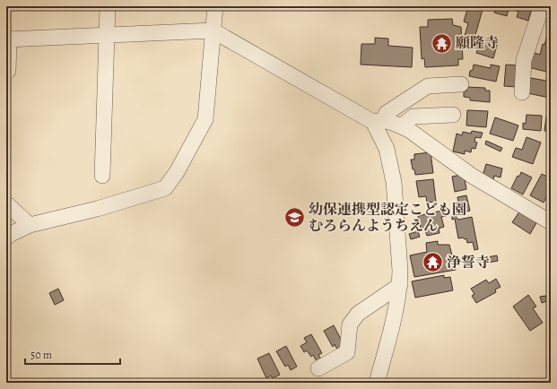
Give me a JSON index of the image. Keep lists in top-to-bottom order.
{
  "places": {
    "temple": ["願隆寺", "浄誓寺"],
    "school or university": ["幼保連携型認定こども園 むろらんようちえん"]
  },
  "scale_bar": "50 m"
}
